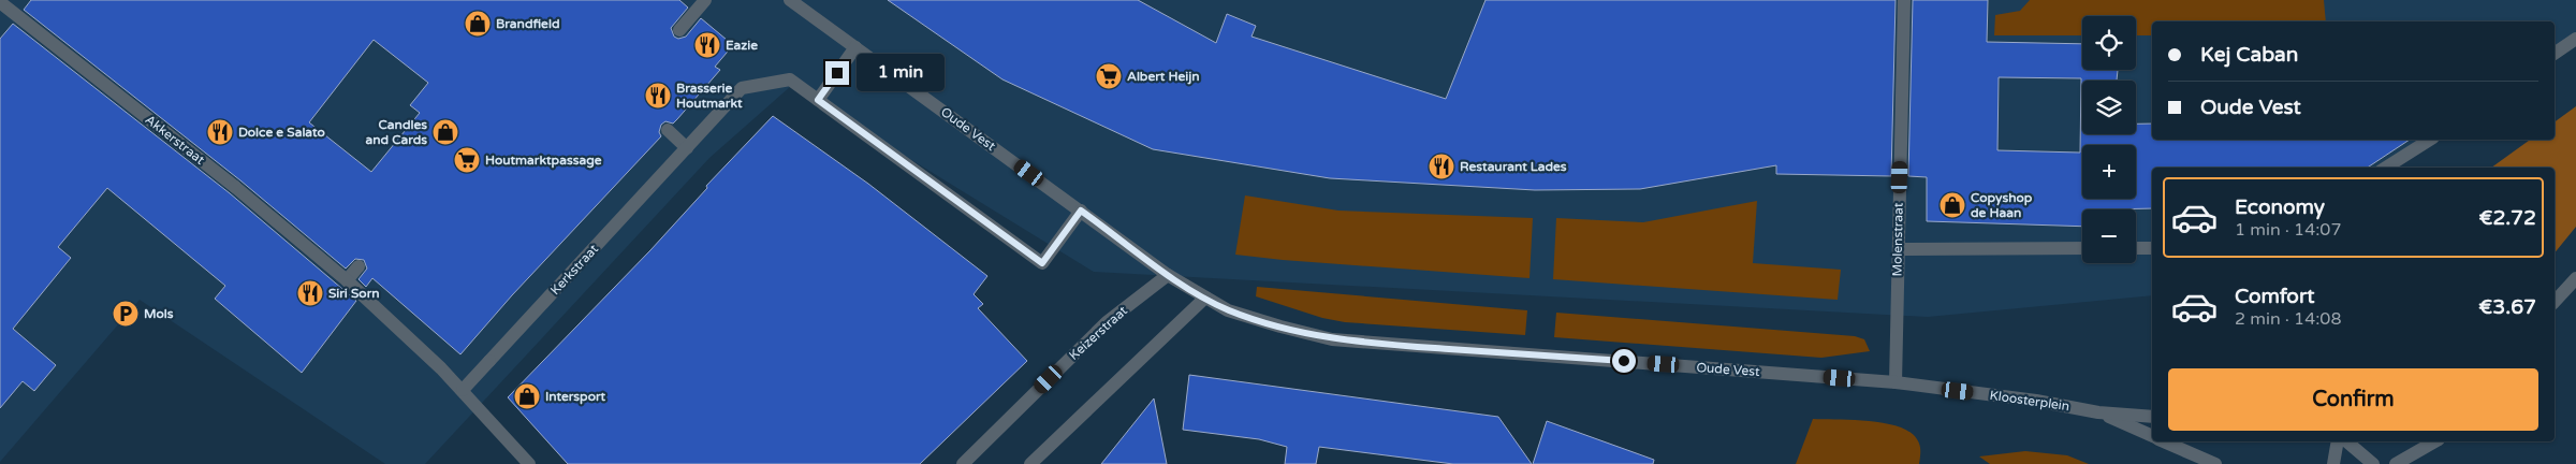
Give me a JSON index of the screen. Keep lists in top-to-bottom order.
{
  "streets": {
    "street": [
      "Oude Vest",
      "Akkerstraat",
      "Molenstraat",
      "Kerkstraat",
      "Keizerstraat",
      "Kloosterplein"
    ]
  },
  "crossings": [
    ["Oude Vest", "Molenstraat"],
    ["Oude Vest", "Keizerstraat"],
    ["Oude Vest", "Kloosterplein"],
    ["Akkerstraat", "Kerkstraat"],
    ["Molenstraat", "Kloosterplein"]
  ],
  "places": {
    "shop": [
      "Brandfield",
      "Candles and Cards",
      "Copyshop de Haan",
      "Intersport"
    ],
    "restaurant": [
      "Eazie",
      "Brasserie Houtmarkt",
      "Dolce e Salato",
      "Restaurant Lades",
      "Siri Sorn"
    ],
    "supermarket": ["Albert Heijn", "Houtmarktpassage"],
    "parking": ["Mols"]
  },
  "page": {
    "map_buttons": ["+", "−"],
    "banner": ["Kej Caban", "Oude Vest"],
    "bubble": "1 min",
    "list": [
      {
        "name": "Economy",
        "note": "1 min · 14:07",
        "value": "€2.72"
      },
      {
        "name": "Comfort",
        "note": "2 min · 14:08",
        "value": "€3.67"
      }
    ],
    "buttons": "Confirm"
  }
}
